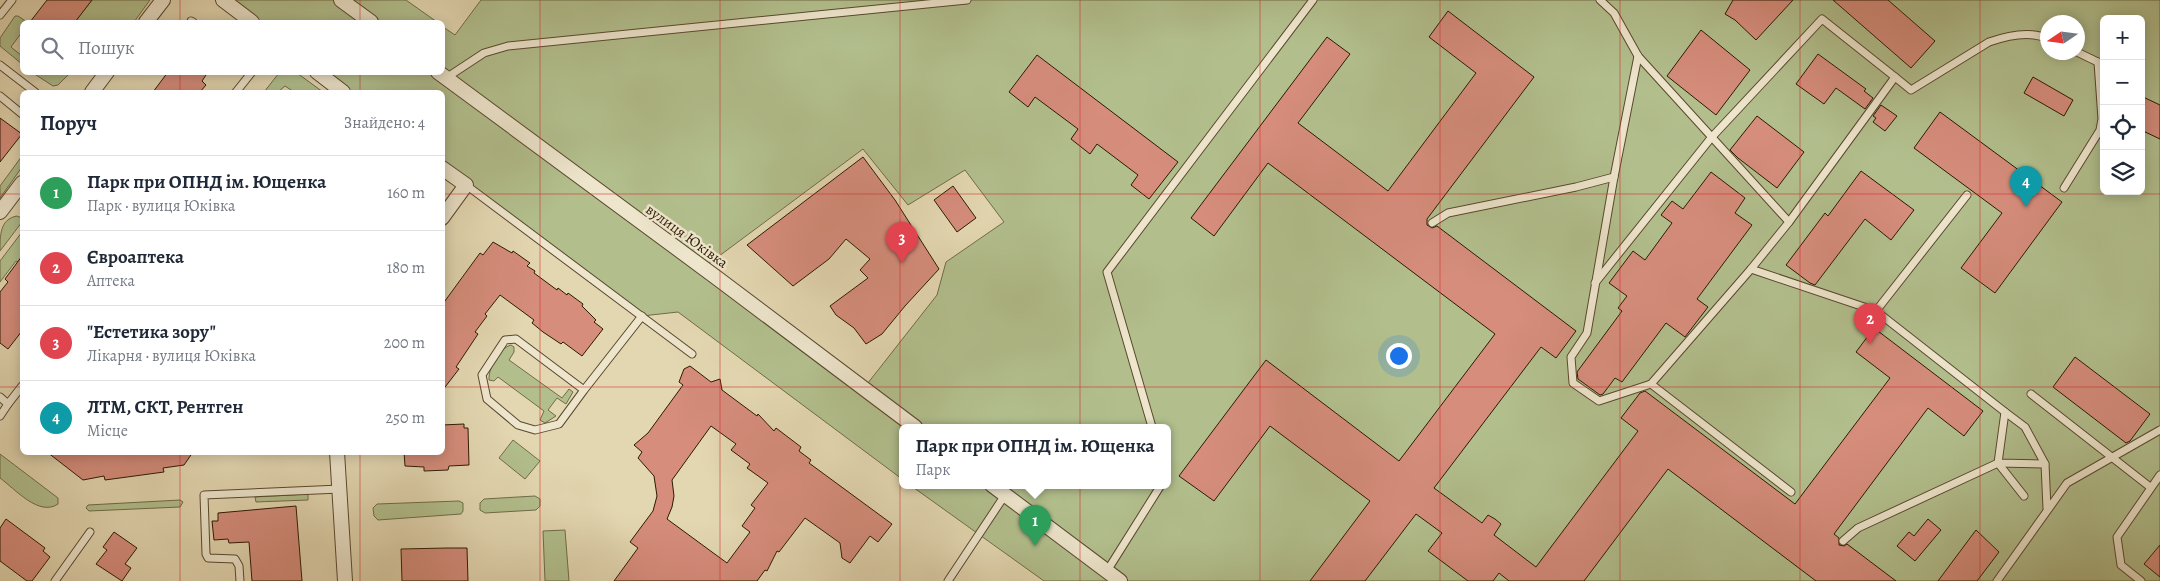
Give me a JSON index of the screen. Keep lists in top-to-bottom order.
{
  "streets": {
    "street": ["вулиця Юківка"]
  },
  "north": "left",
  "page": {
    "map_buttons": ["+", "−"],
    "search": "Пошук",
    "heading": ["Поруч", "Знайдено: 4"],
    "list": [
      {
        "mark": "1",
        "name": "Парк при ОПНД ім. Ющенка",
        "note": "Парк · вулиця Юківка",
        "value": "160 m"
      },
      {
        "mark": "2",
        "name": "Євроаптека",
        "note": "Аптека",
        "value": "180 m"
      },
      {
        "mark": "3",
        "name": "\"Естетика зору\"",
        "note": "Лікарня · вулиця Юківка",
        "value": "200 m"
      },
      {
        "mark": "4",
        "name": "ЛТМ, СКТ, Рентген",
        "note": "Місце",
        "value": "250 m"
      }
    ],
    "pins": [
      "4",
      "3",
      "2",
      "1"
    ],
    "popup": ["Парк при ОПНД ім. Ющенка", "Парк"]
  }
}
